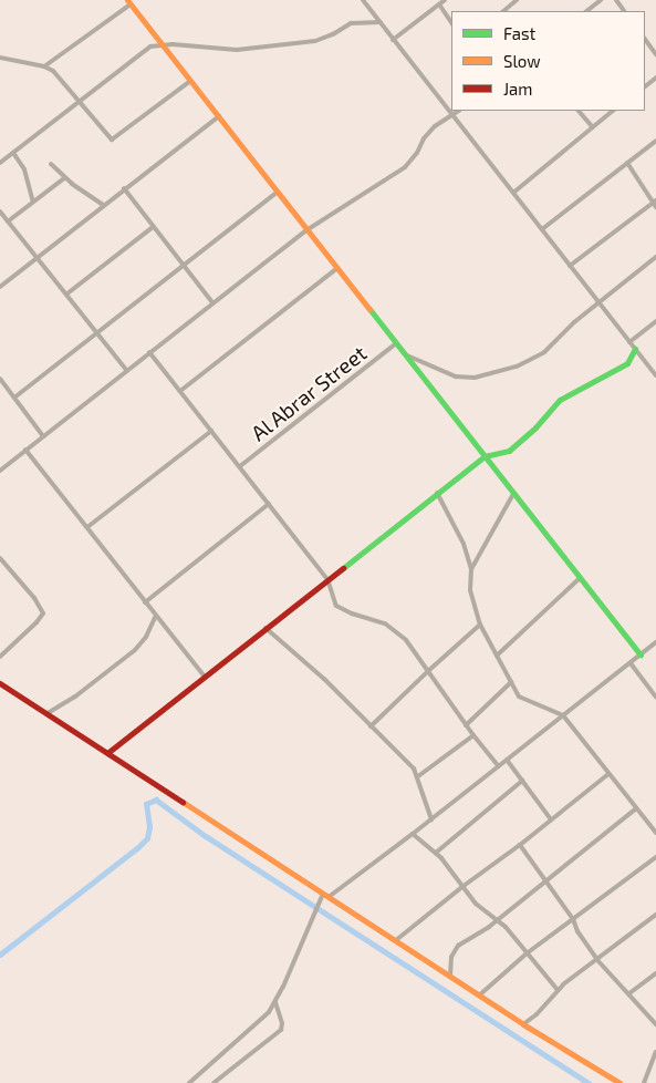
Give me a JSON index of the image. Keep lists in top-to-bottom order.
{
  "streets": {
    "street": ["Al Abrar Street"]
  },
  "legend": ["Fast", "Slow", "Jam"]
}
